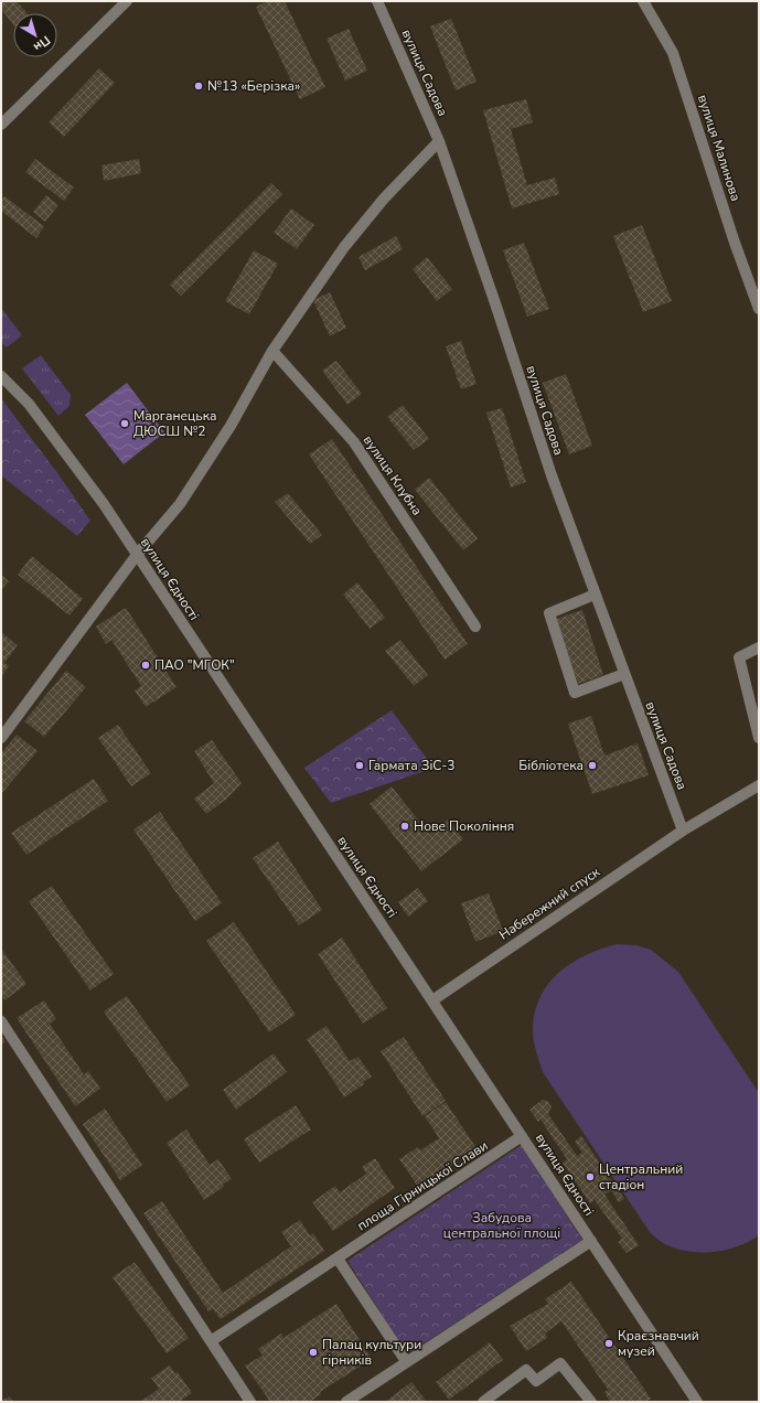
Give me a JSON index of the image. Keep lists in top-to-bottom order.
{
  "streets": {
    "street": [
      "вулиця Садова",
      "вулиця Малинова",
      "вулиця Клубна",
      "вулиця Єдності",
      "Набережний спуск",
      "площа Гірницької Слави"
    ]
  },
  "crossings": [
    ["вулиця Садова", "Набережний спуск"],
    ["вулиця Єдності", "Набережний спуск"],
    ["вулиця Єдності", "площа Гірницької Слави"]
  ],
  "parks": ["Забудова центральної площі"],
  "places": [
    "№13 «Берізка»",
    "Марганецька ДЮСШ №2",
    "ПАО \"МГОК\"",
    "Гармата ЗіС-3",
    "Бібліотека",
    "Нове Покоління",
    "Центральний стадіон",
    "Краєзнавчий музей",
    "Палац культури гірників"
  ],
  "north": "bottom right"
}
